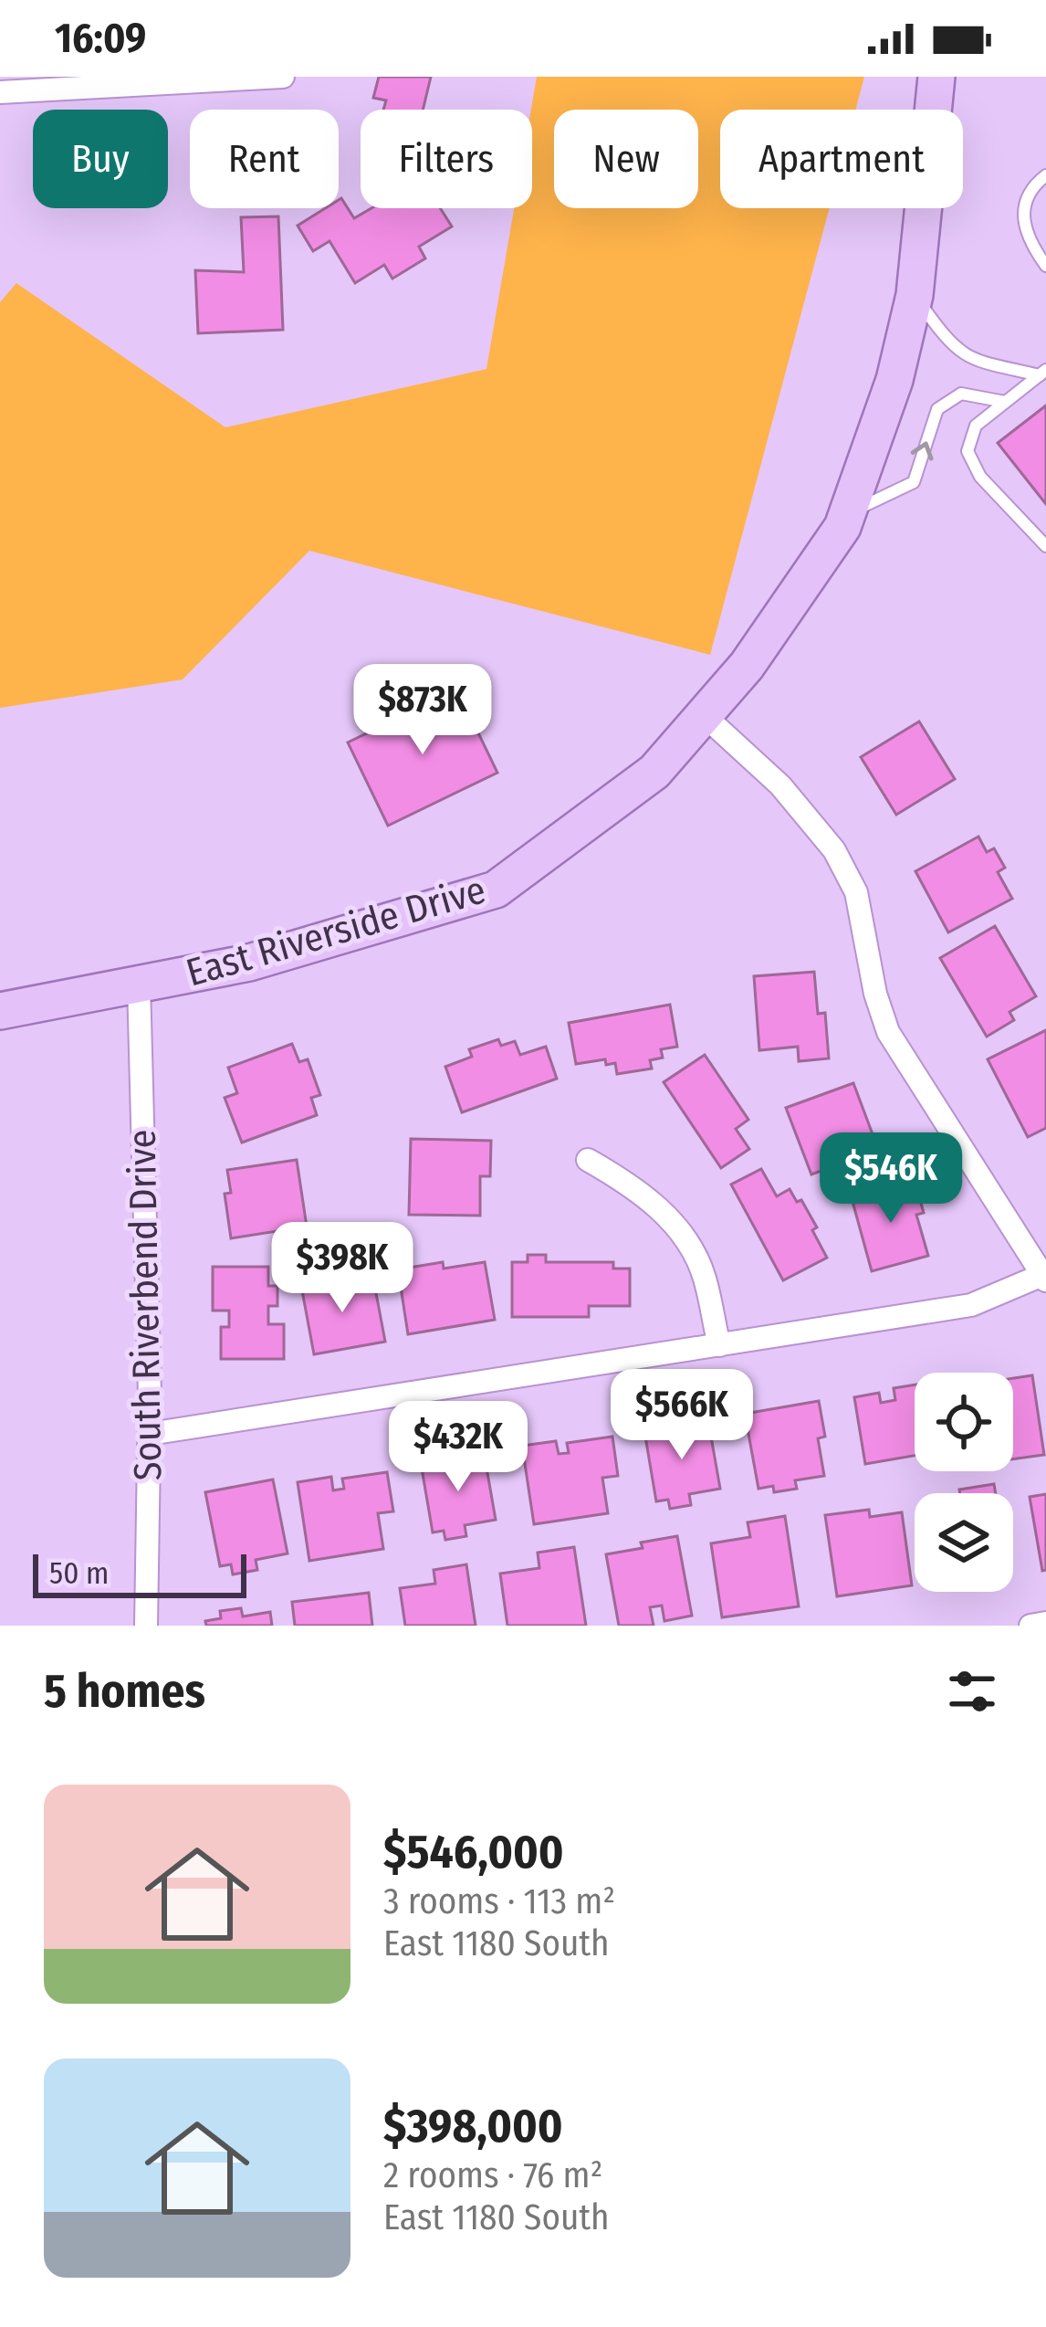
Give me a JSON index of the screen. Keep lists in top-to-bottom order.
{
  "streets": {
    "main road": ["East Riverside Drive"],
    "street": ["South Riverbend Drive"]
  },
  "crossings": [
    ["East Riverside Drive", "South Riverbend Drive"]
  ],
  "scale_bar": "50 m",
  "page": {
    "status": "16:09",
    "chip": [
      "Buy",
      "Rent",
      "Filters",
      "New",
      "Apartment"
    ],
    "price": [
      "$873K",
      "$546K",
      "$398K",
      "$566K",
      "$432K"
    ],
    "scale": "50 m",
    "heading": "5 homes",
    "list": [
      {
        "name": "$546,000",
        "note": "3 rooms · 113 m² · East 1180 South"
      },
      {
        "name": "$398,000",
        "note": "2 rooms · 76 m² · East 1180 South"
      }
    ]
  }
}
